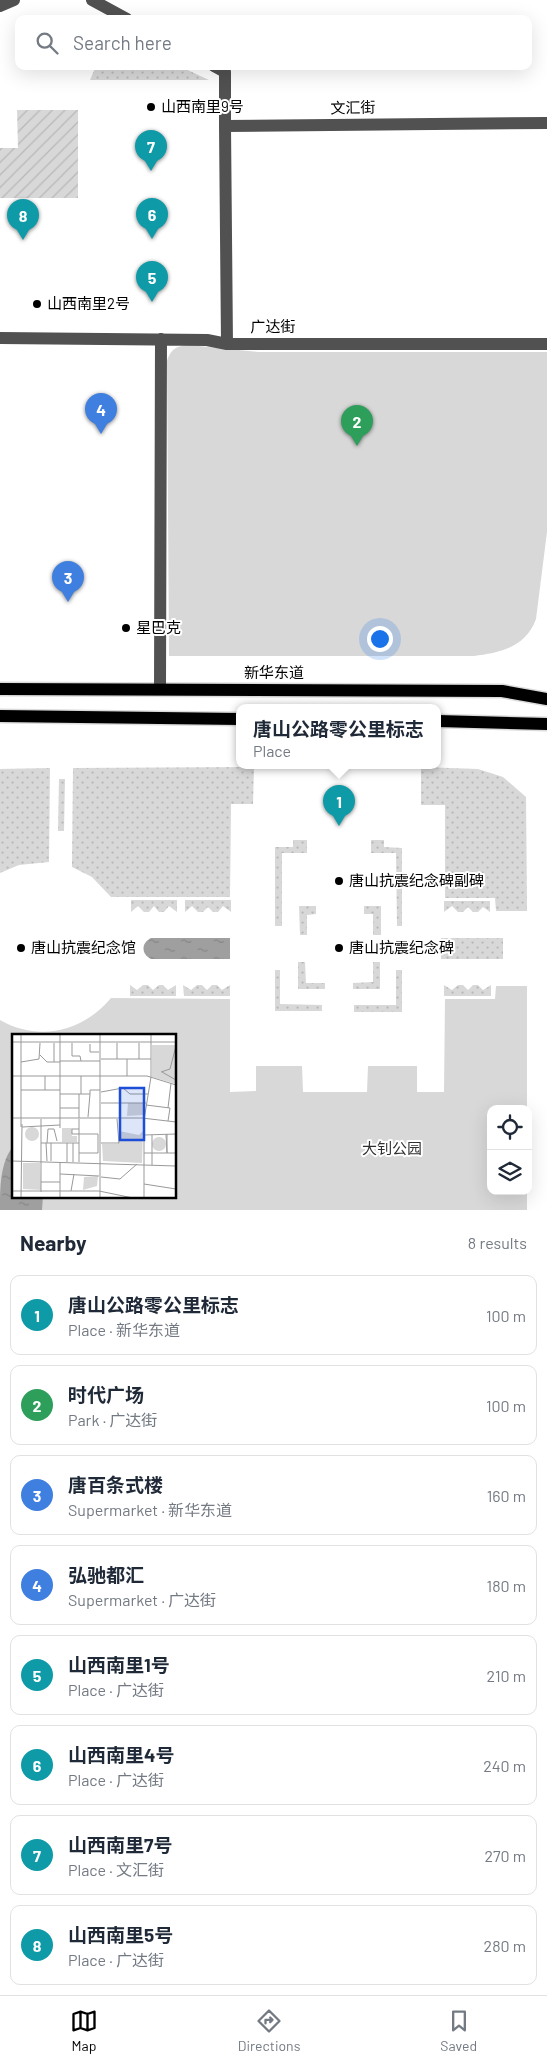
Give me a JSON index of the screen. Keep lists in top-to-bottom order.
{
  "streets": {
    "main road": ["新华东道"],
    "street": ["文汇街", "广达街"]
  },
  "parks": ["大钊公园"],
  "places": [
    "山西南里9号",
    "山西南里2号",
    "星巴克",
    "唐山抗震纪念碑副碑",
    "唐山抗震纪念馆",
    "唐山抗震纪念碑"
  ],
  "page": {
    "search": "Search here",
    "pins": [
      "7",
      "6",
      "8",
      "5",
      "4",
      "2",
      "3",
      "1"
    ],
    "popup": ["唐山公路零公里标志", "Place"],
    "heading": ["Nearby", "8 results"],
    "list": [
      {
        "mark": "1",
        "name": "唐山公路零公里标志",
        "note": "Place · 新华东道",
        "value": "100 m"
      },
      {
        "mark": "2",
        "name": "时代广场",
        "note": "Park · 广达街",
        "value": "100 m"
      },
      {
        "mark": "3",
        "name": "唐百条式楼",
        "note": "Supermarket · 新华东道",
        "value": "160 m"
      },
      {
        "mark": "4",
        "name": "弘驰都汇",
        "note": "Supermarket · 广达街",
        "value": "180 m"
      },
      {
        "mark": "5",
        "name": "山西南里1号",
        "note": "Place · 广达街",
        "value": "210 m"
      },
      {
        "mark": "6",
        "name": "山西南里4号",
        "note": "Place · 广达街",
        "value": "240 m"
      },
      {
        "mark": "7",
        "name": "山西南里7号",
        "note": "Place · 文汇街",
        "value": "270 m"
      },
      {
        "mark": "8",
        "name": "山西南里5号",
        "note": "Place · 广达街",
        "value": "280 m"
      }
    ],
    "nav": ["Map", "Directions", "Saved"]
  }
}
